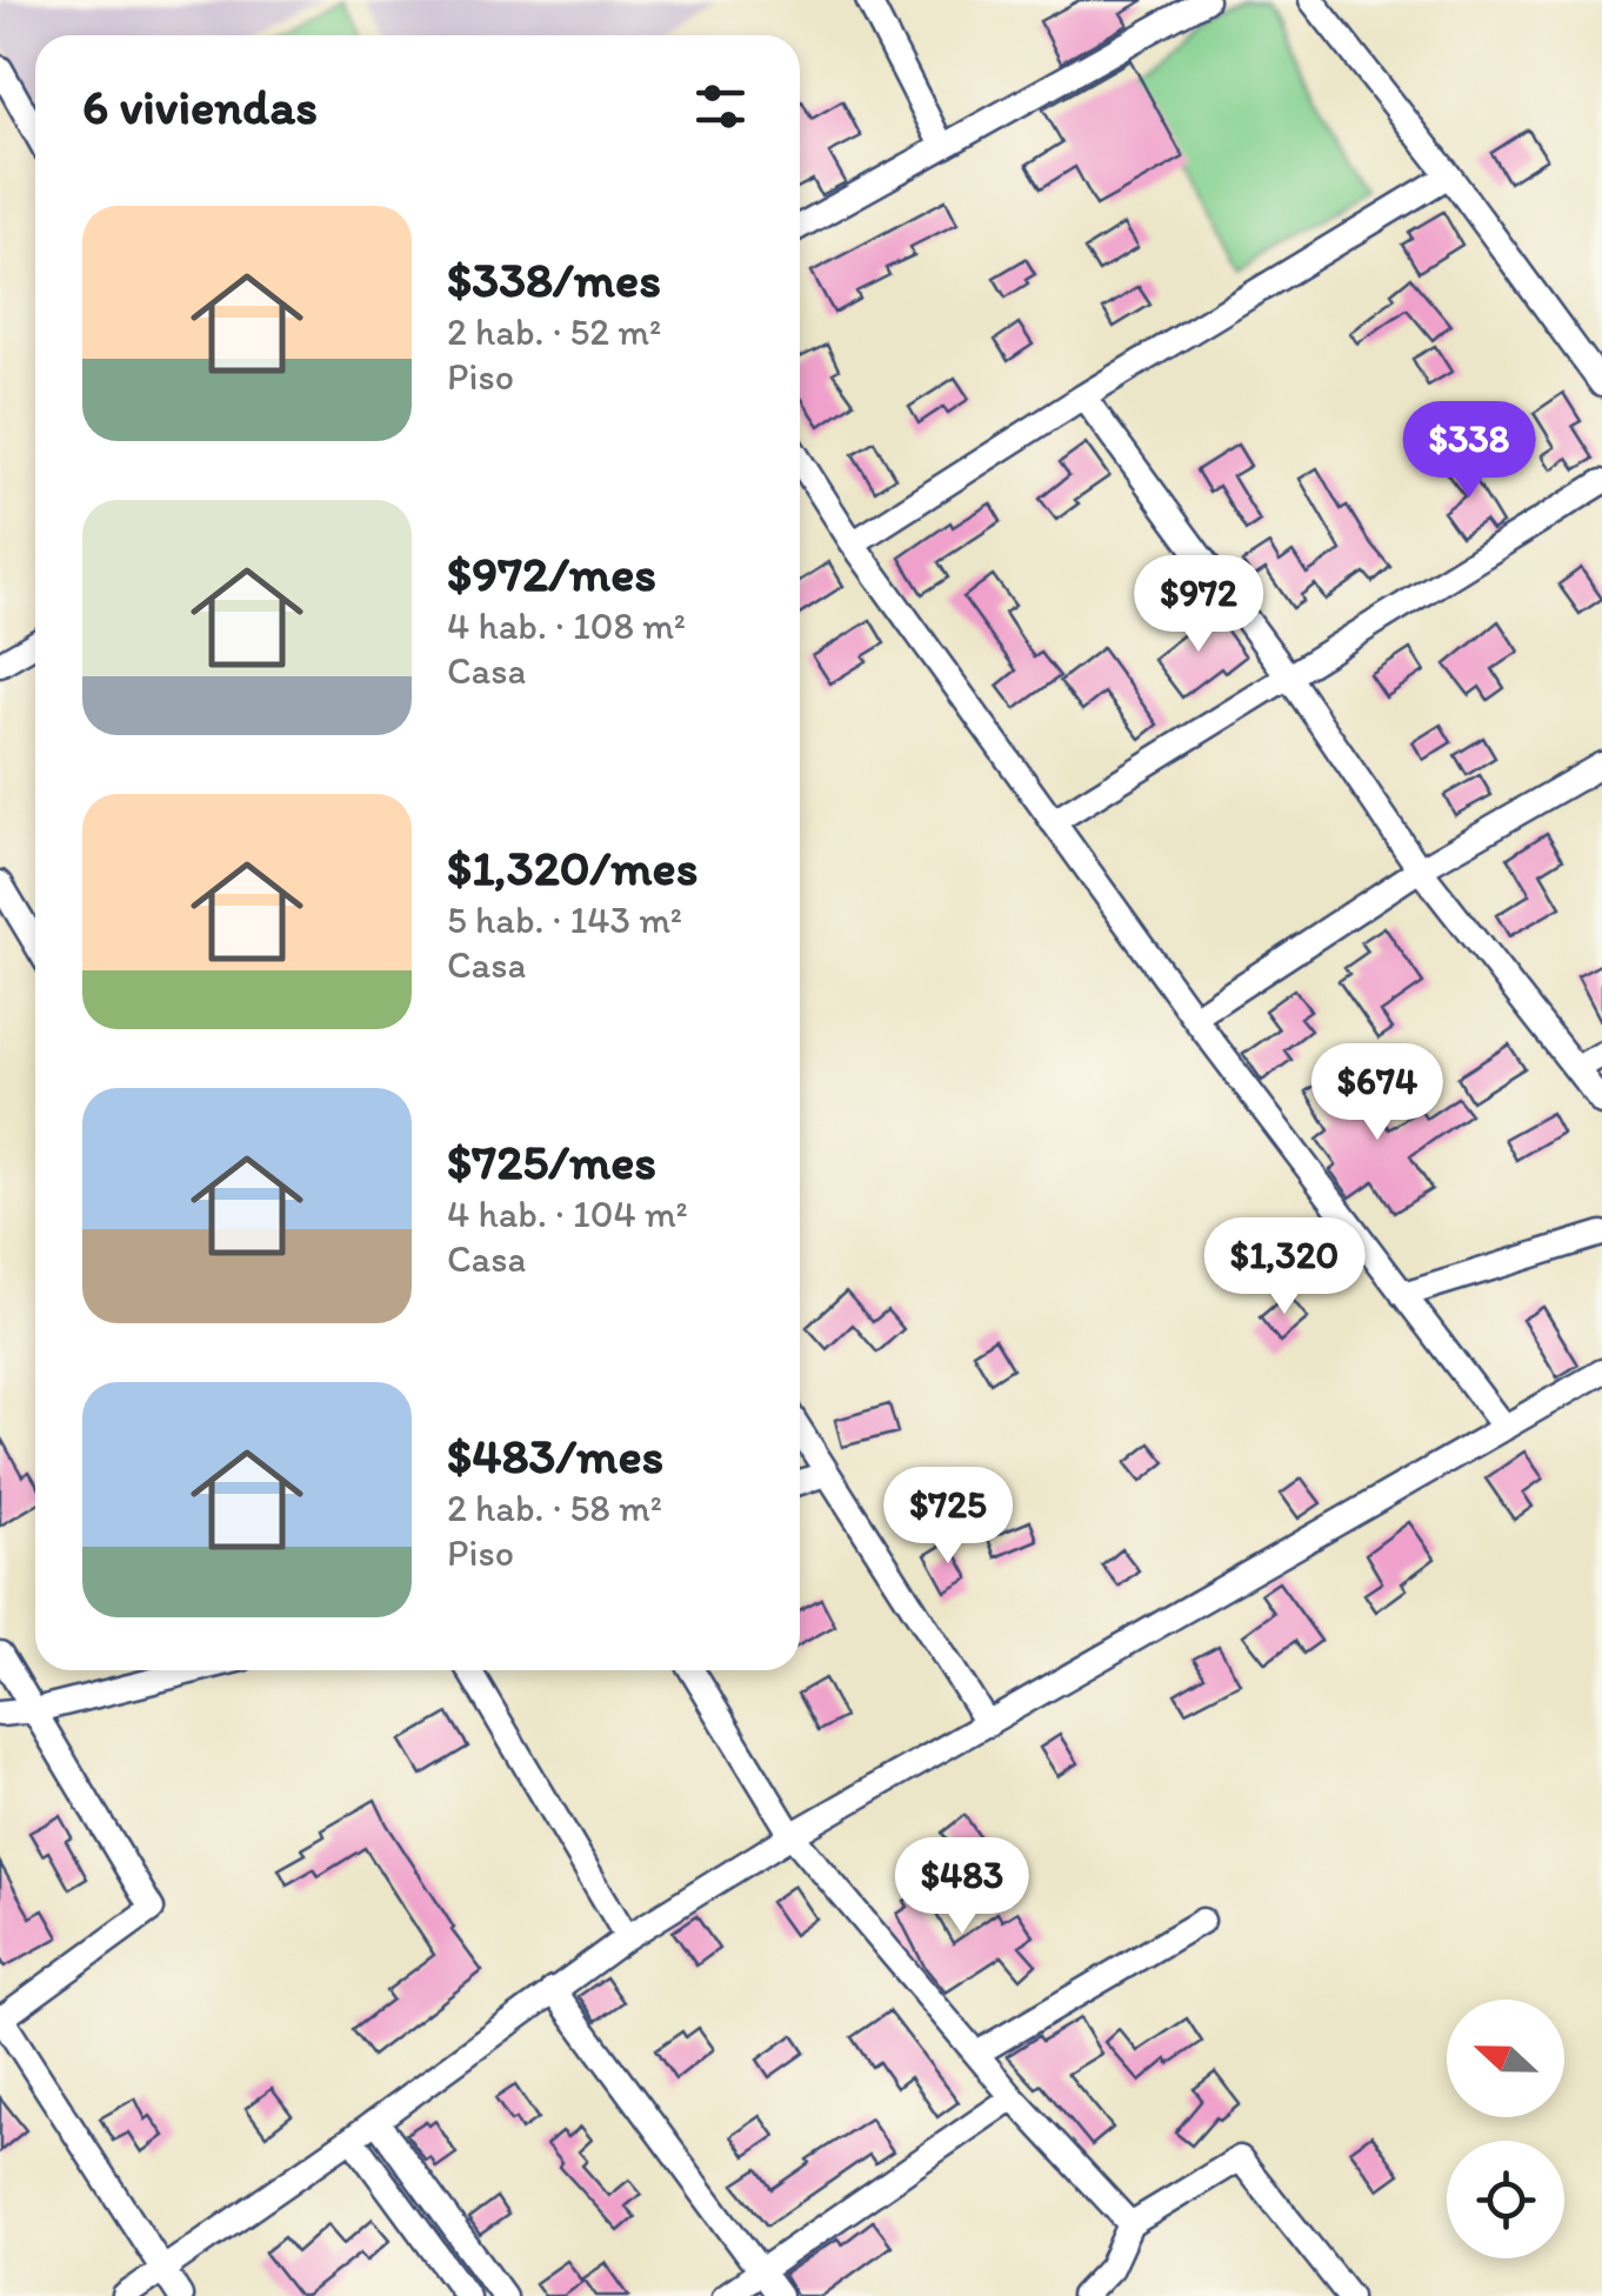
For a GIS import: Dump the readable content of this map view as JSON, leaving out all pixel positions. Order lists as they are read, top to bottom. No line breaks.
{"north":"left","page":{"heading":"6 viviendas","list":[{"name":"$338/mes","note":"2 hab. · 52 m² · Piso"},{"name":"$972/mes","note":"4 hab. · 108 m² · Casa"},{"name":"$1,320/mes","note":"5 hab. · 143 m² · Casa"},{"name":"$725/mes","note":"4 hab. · 104 m² · Casa"},{"name":"$483/mes","note":"2 hab. · 58 m² · Piso"}],"price":["$338","$972","$674","$1,320","$725","$483"]}}
